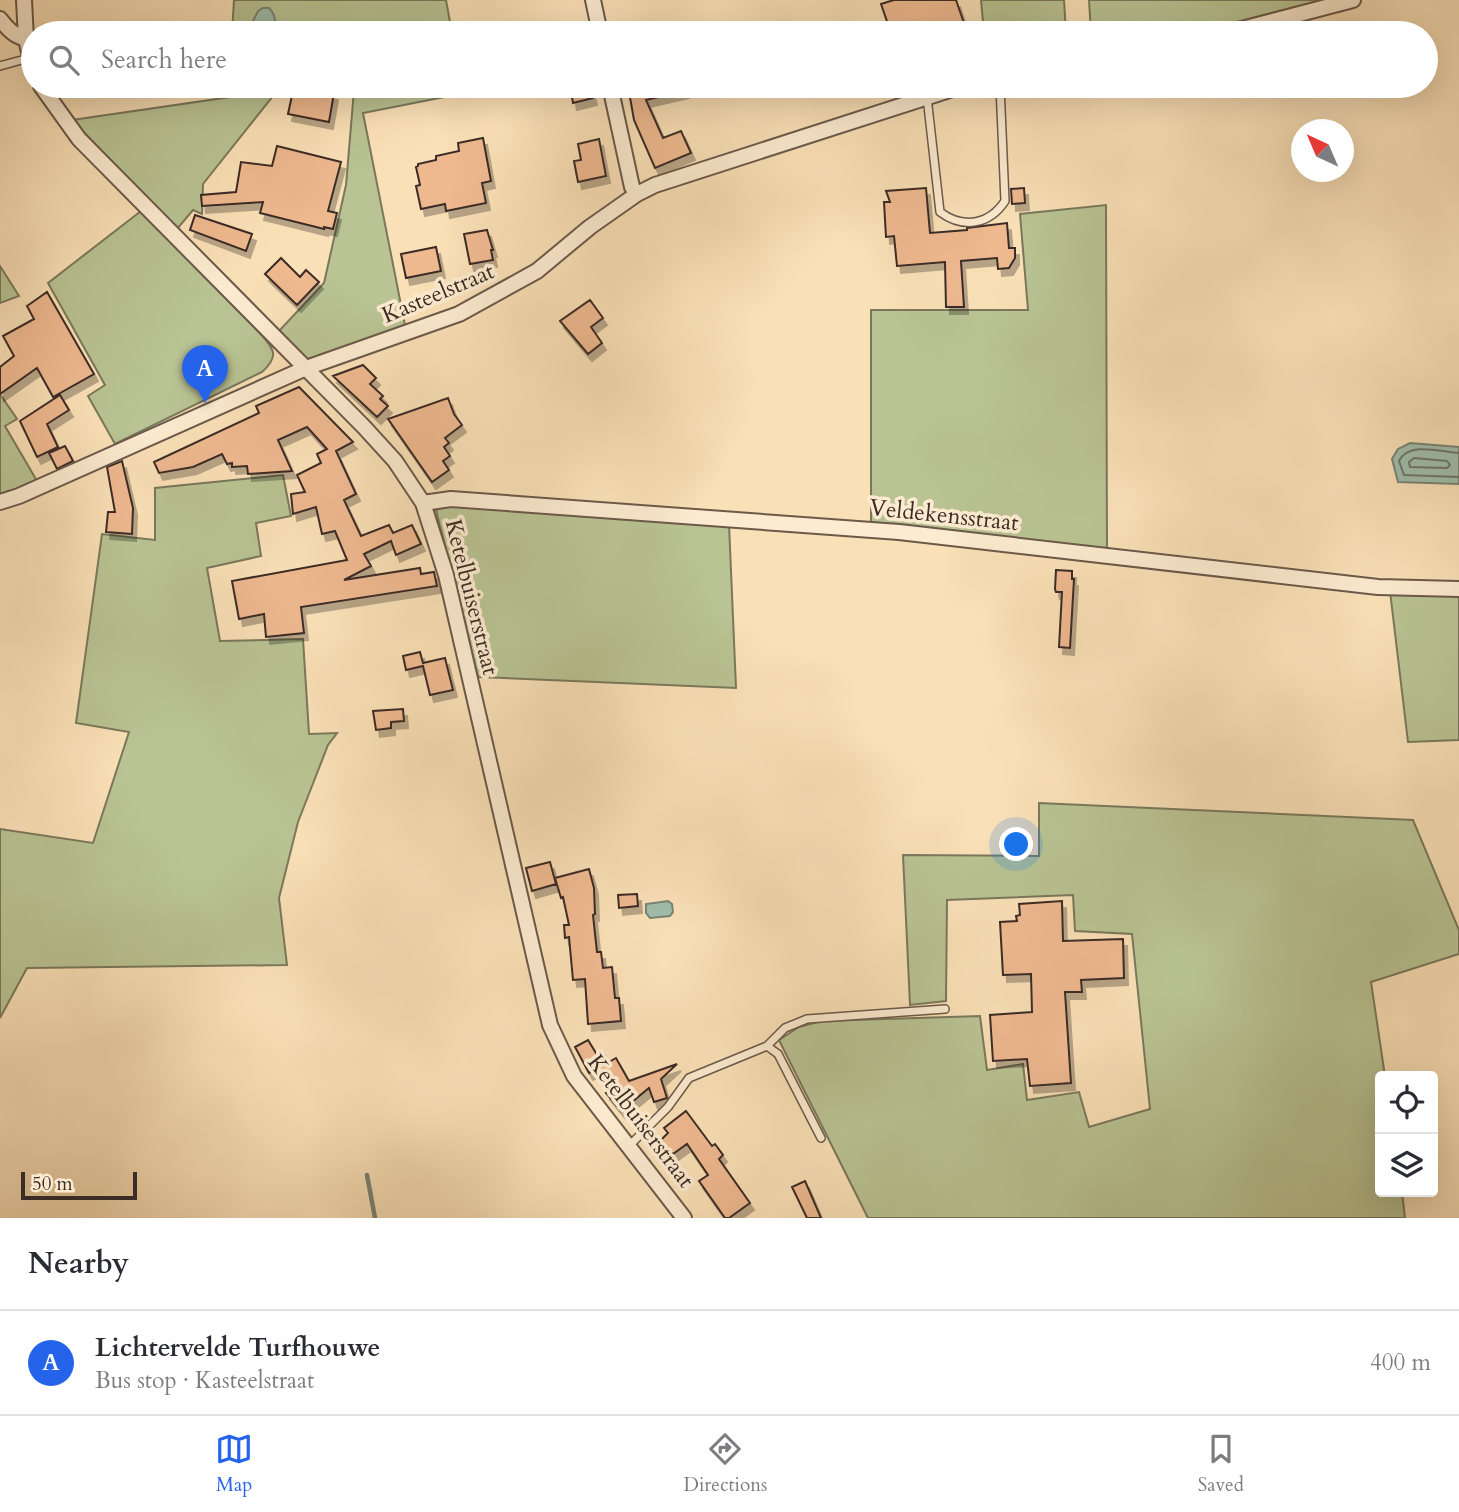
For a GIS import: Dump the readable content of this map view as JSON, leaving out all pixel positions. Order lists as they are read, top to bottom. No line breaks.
{"streets":{"street":["Kasteelstraat","Veldekensstraat","Ketelbuiserstraat"]},"crossings":[["Kasteelstraat","Ketelbuiserstraat"],["Veldekensstraat","Ketelbuiserstraat"]],"scale_bar":"50 m","north":"top left","page":{"search":"Search here","pins":"A","scale":"50 m","heading":"Nearby","list":[{"mark":"A","name":"Lichtervelde Turfhouwe","note":"Bus stop · Kasteelstraat","value":"400 m"}],"nav":["Map","Directions","Saved"]}}
